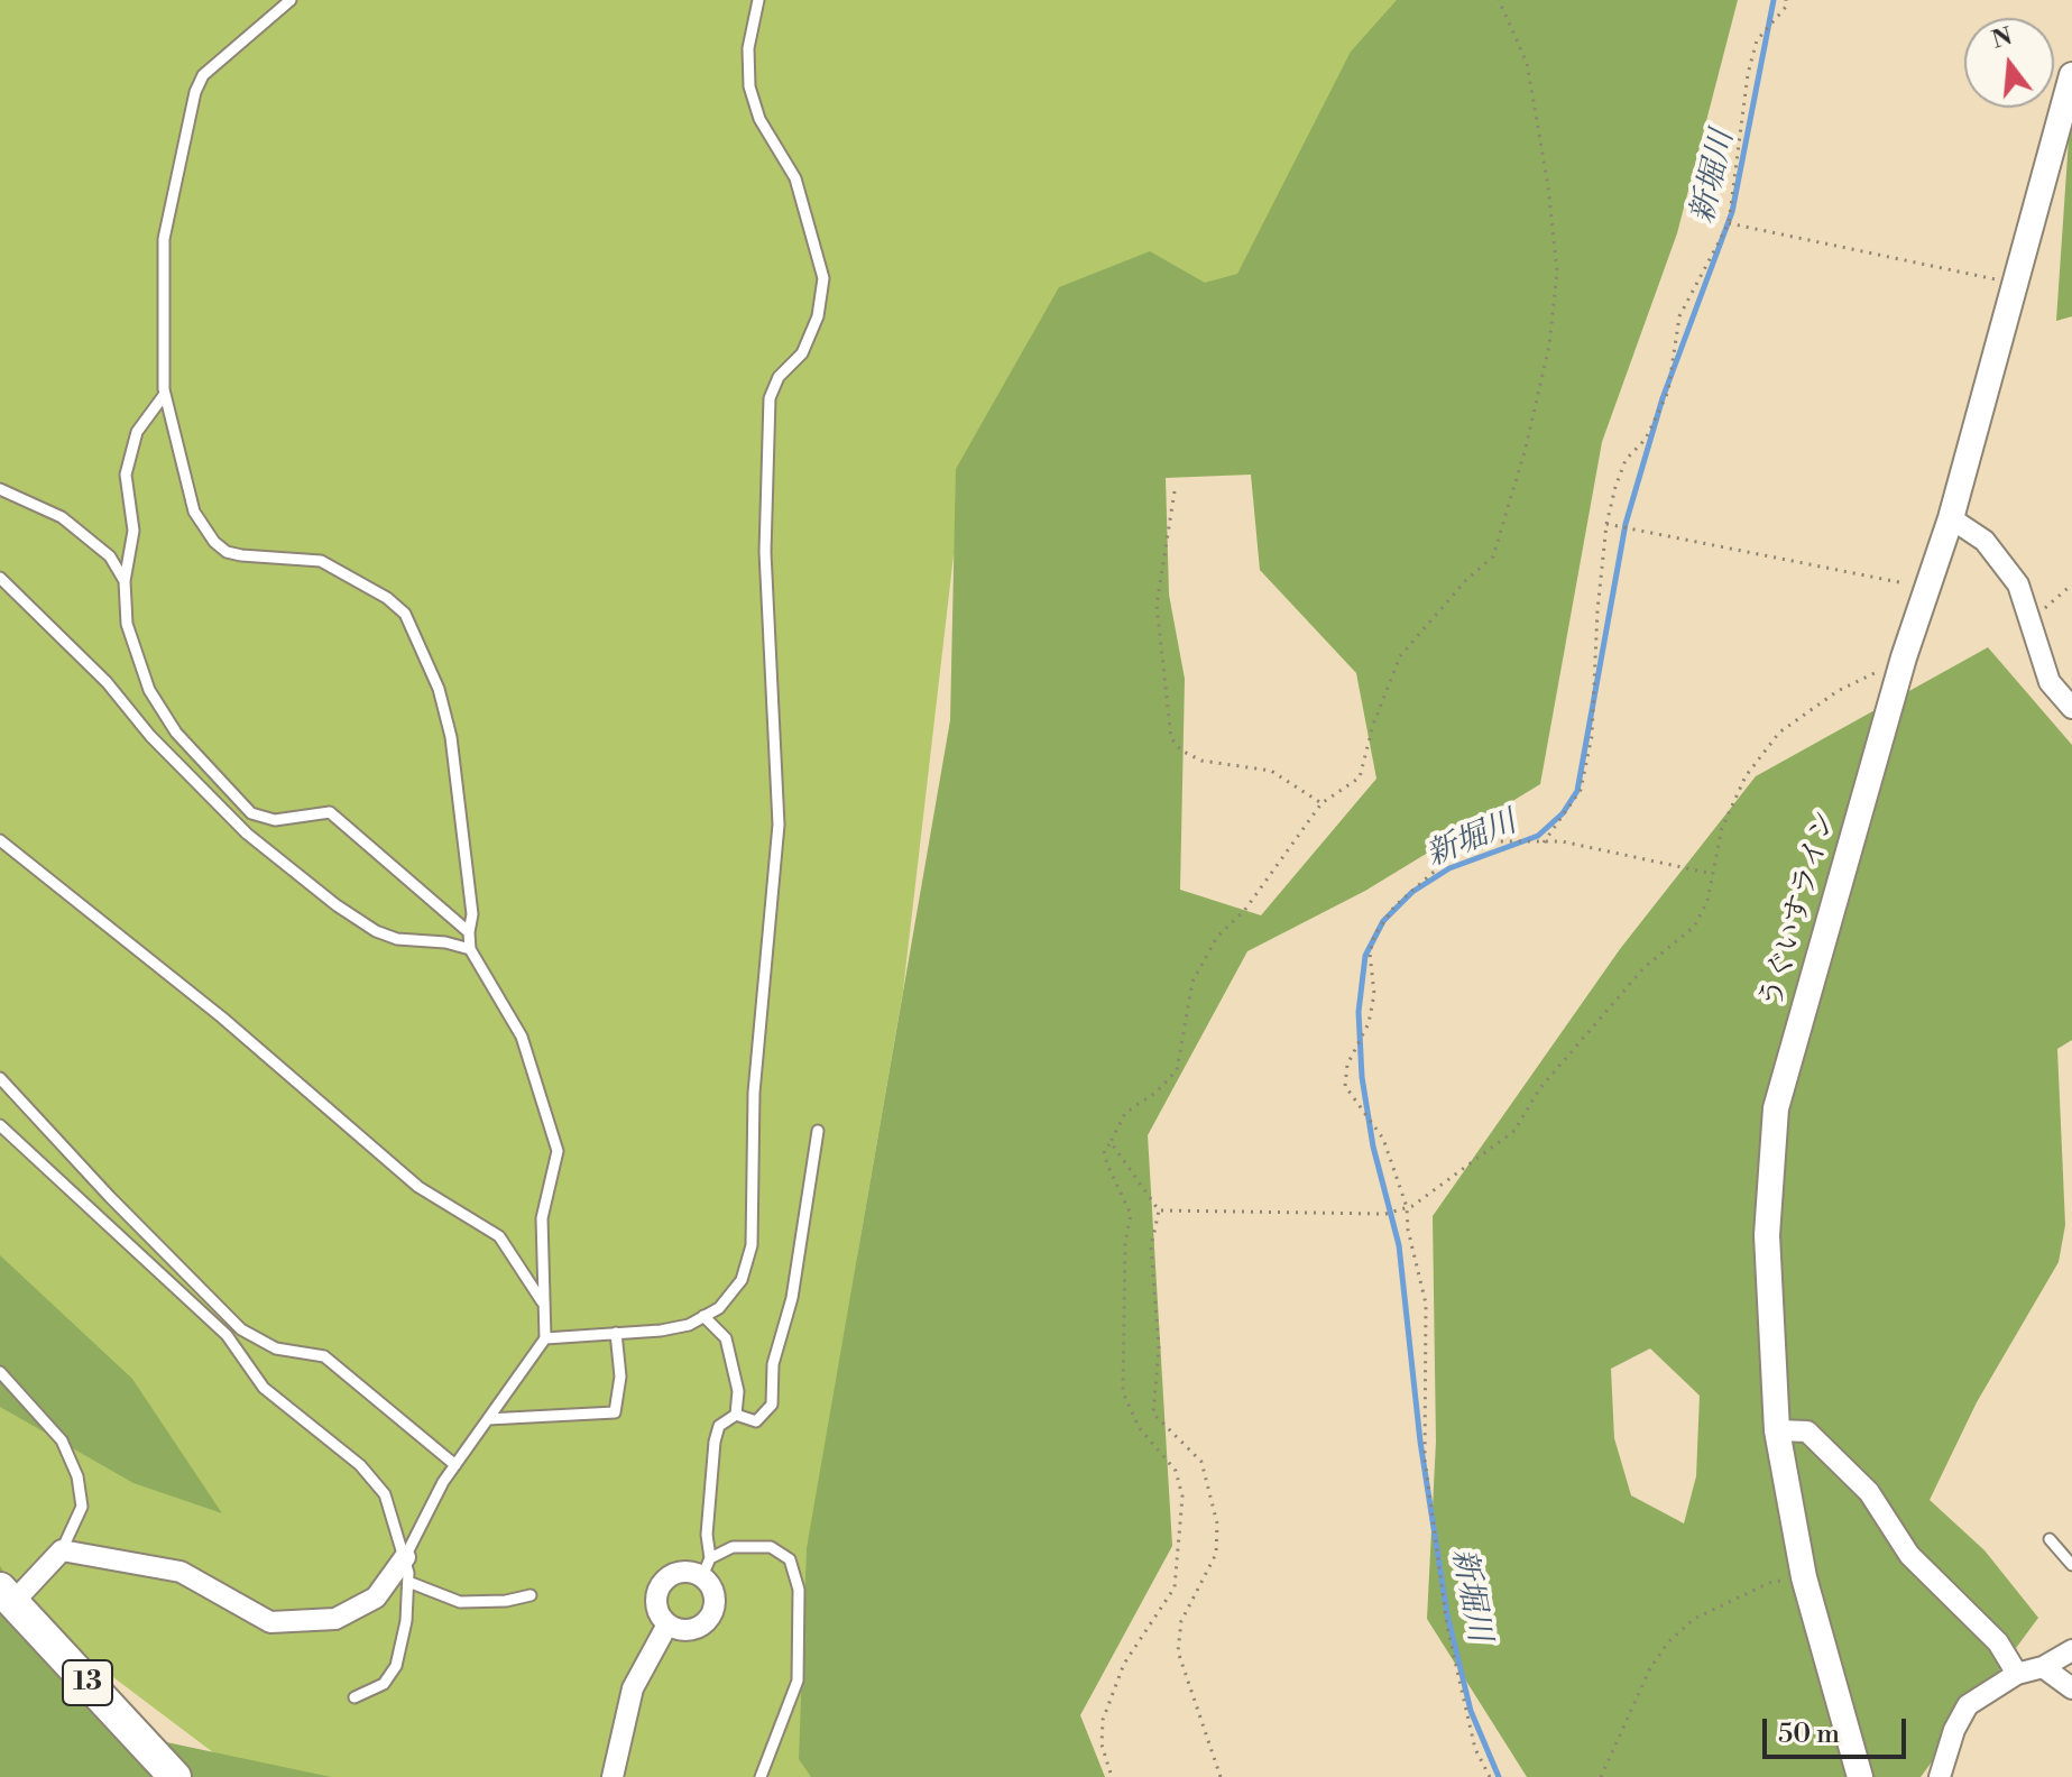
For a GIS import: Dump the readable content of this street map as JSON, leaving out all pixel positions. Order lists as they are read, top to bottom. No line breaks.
{"streets":{"main road":["13"],"street":["うぐいすライン"]},"water":["新堀川"],"scale_bar":"50 m","north":"top"}
